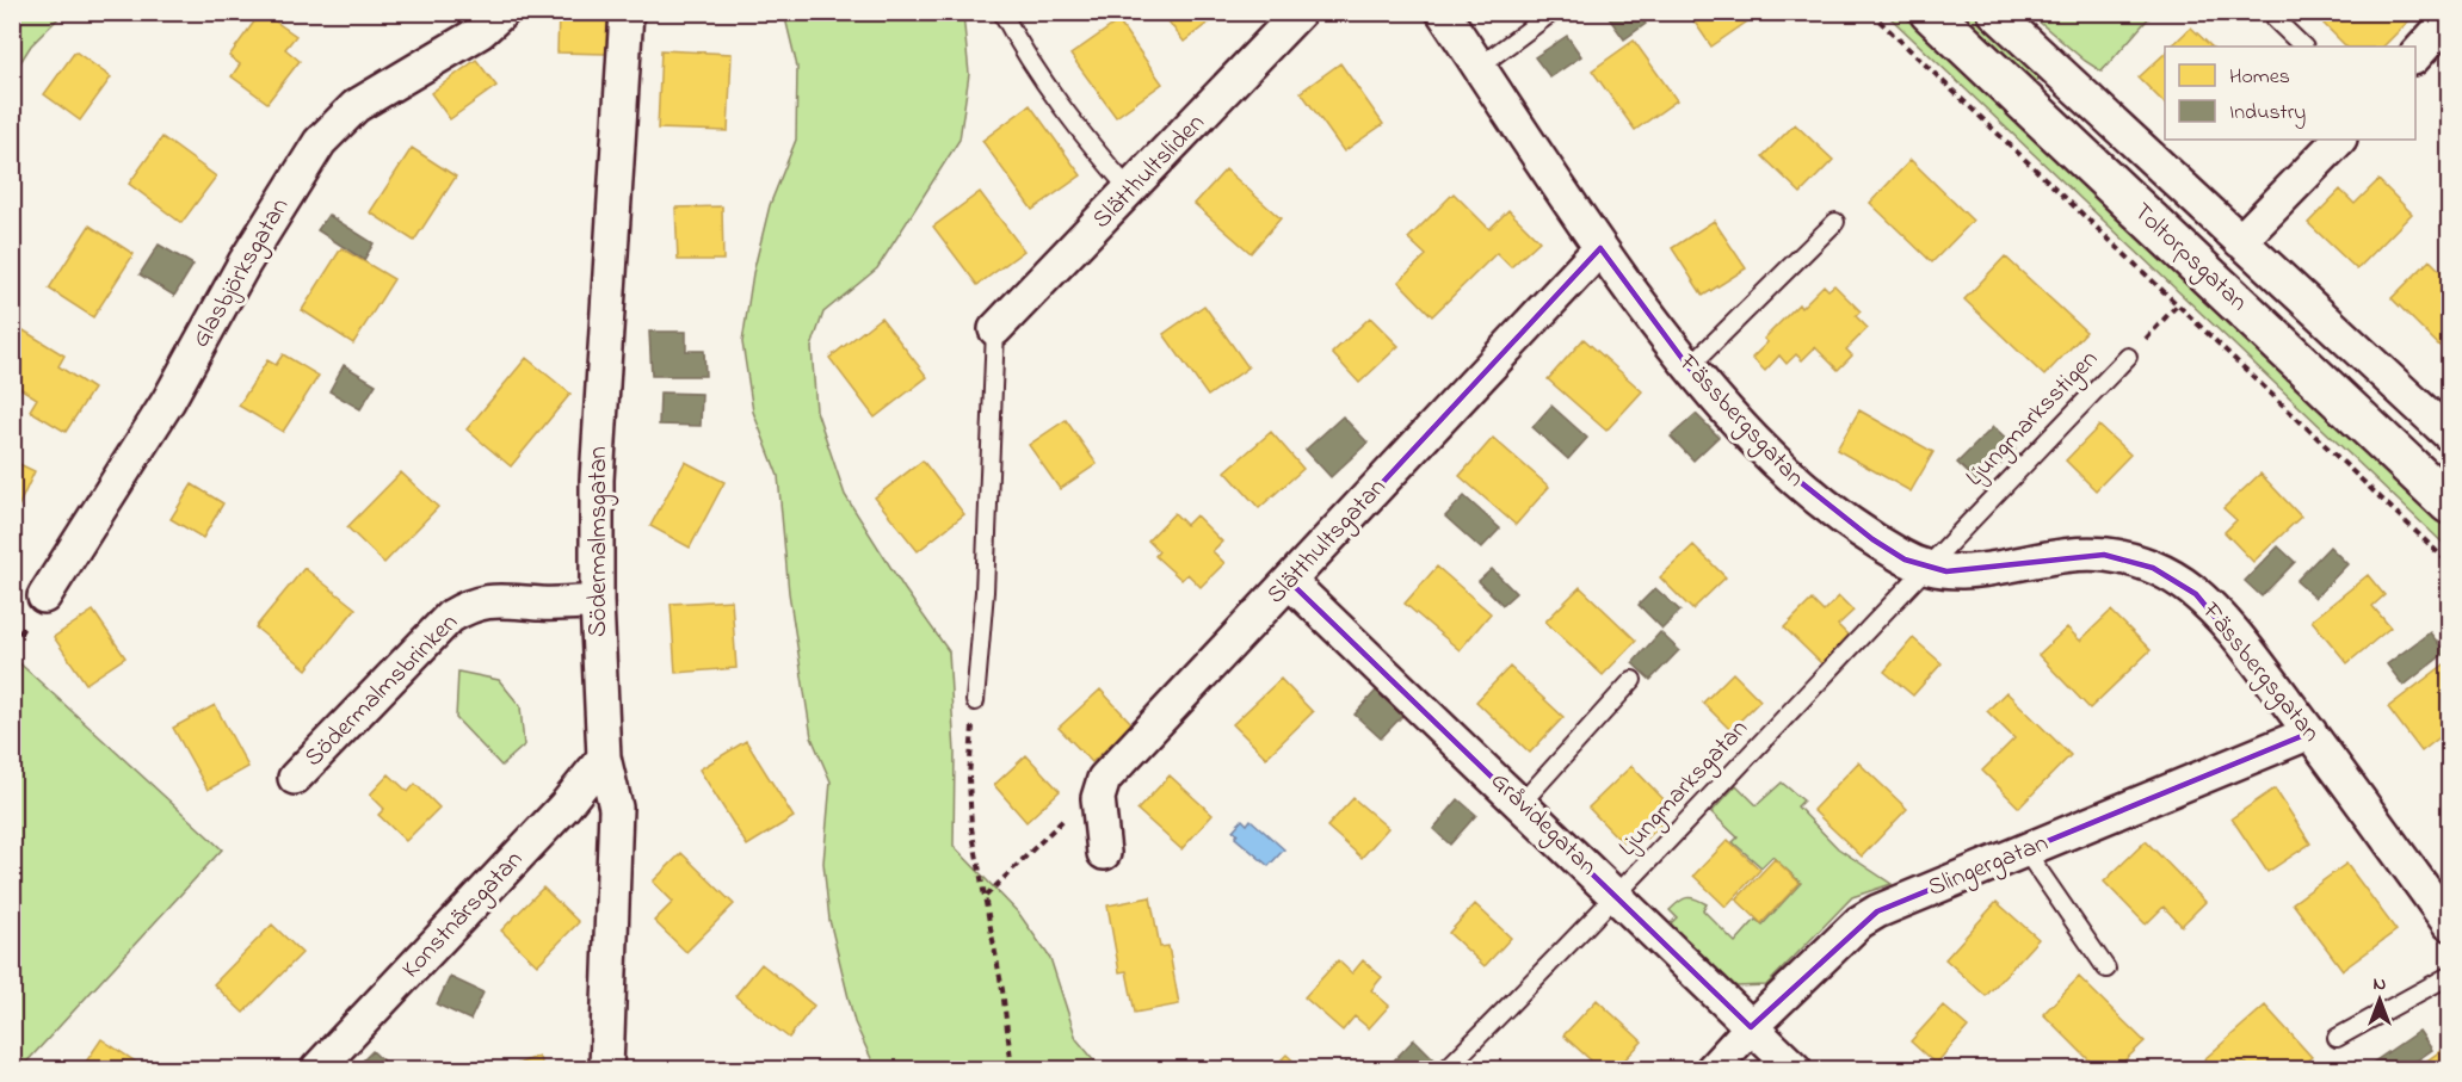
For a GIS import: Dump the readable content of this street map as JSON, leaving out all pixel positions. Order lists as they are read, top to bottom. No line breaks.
{"streets":{"street":["Slätthultsliden","Toltorpsgatan","Glasbjörksgatan","Fässbergsgatan","Södermalmsgatan","Slätthultsgatan","Södermalmsbrinken","Gråvidegatan","Slingergatan","Konstnärsgatan"],"lane":["Ljungmarksstigen","Ljungmarksgatan"]},"crossings":[["Ljungmarksstigen","Fässbergsgatan"],["Ljungmarksstigen","Ljungmarksgatan"],["Fässbergsgatan","Slätthultsgatan"],["Fässbergsgatan","Ljungmarksgatan"],["Fässbergsgatan","Slingergatan"],["Södermalmsgatan","Södermalmsbrinken"],["Södermalmsgatan","Konstnärsgatan"],["Slätthultsgatan","Gråvidegatan"],["Ljungmarksgatan","Gråvidegatan"],["Gråvidegatan","Slingergatan"]],"legend":["Homes","Industry"],"north":"top"}
